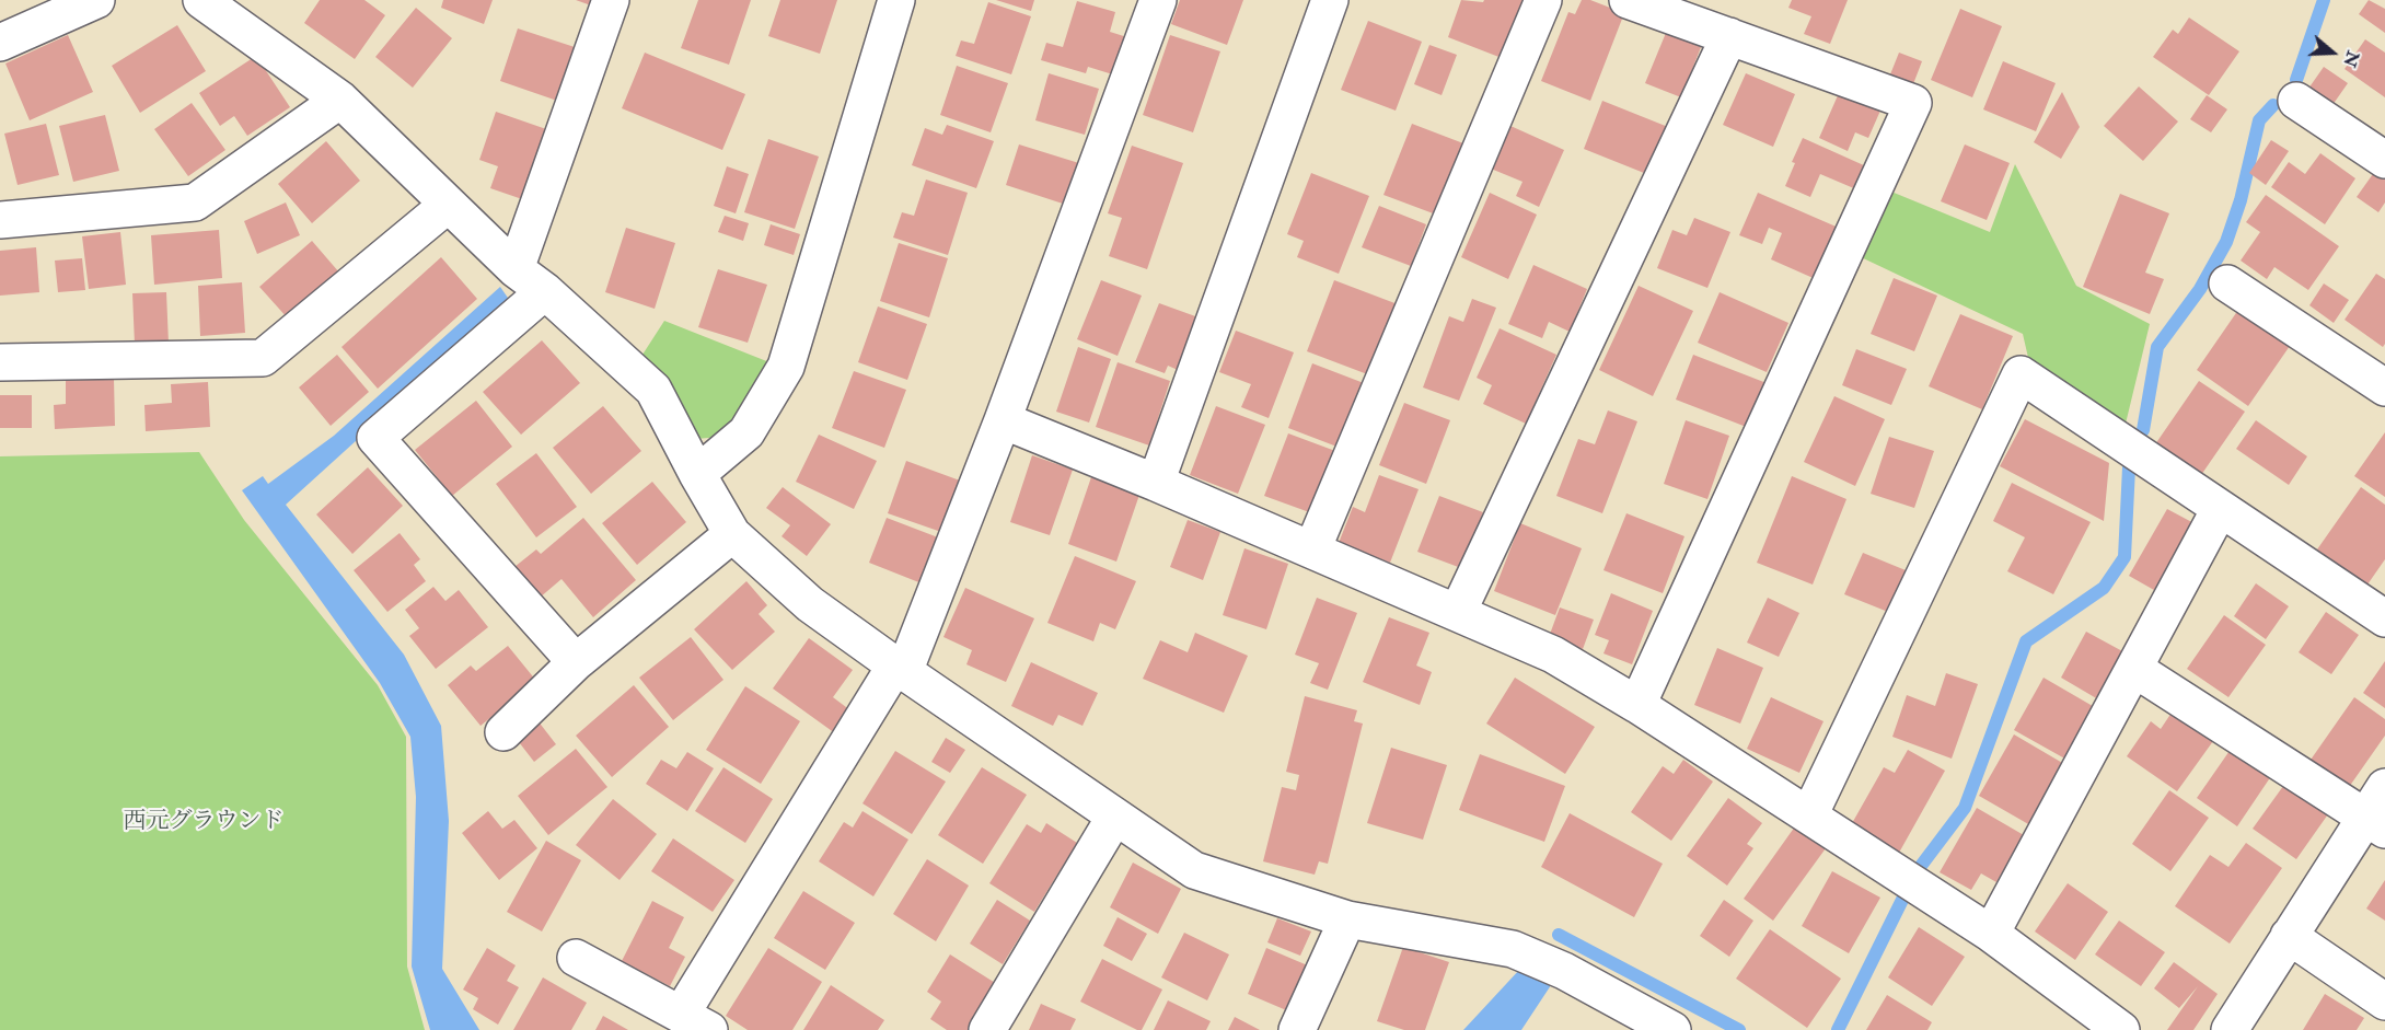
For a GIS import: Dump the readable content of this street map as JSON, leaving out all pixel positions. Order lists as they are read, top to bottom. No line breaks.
{"parks":["西元グラウンド"],"north":"right"}
